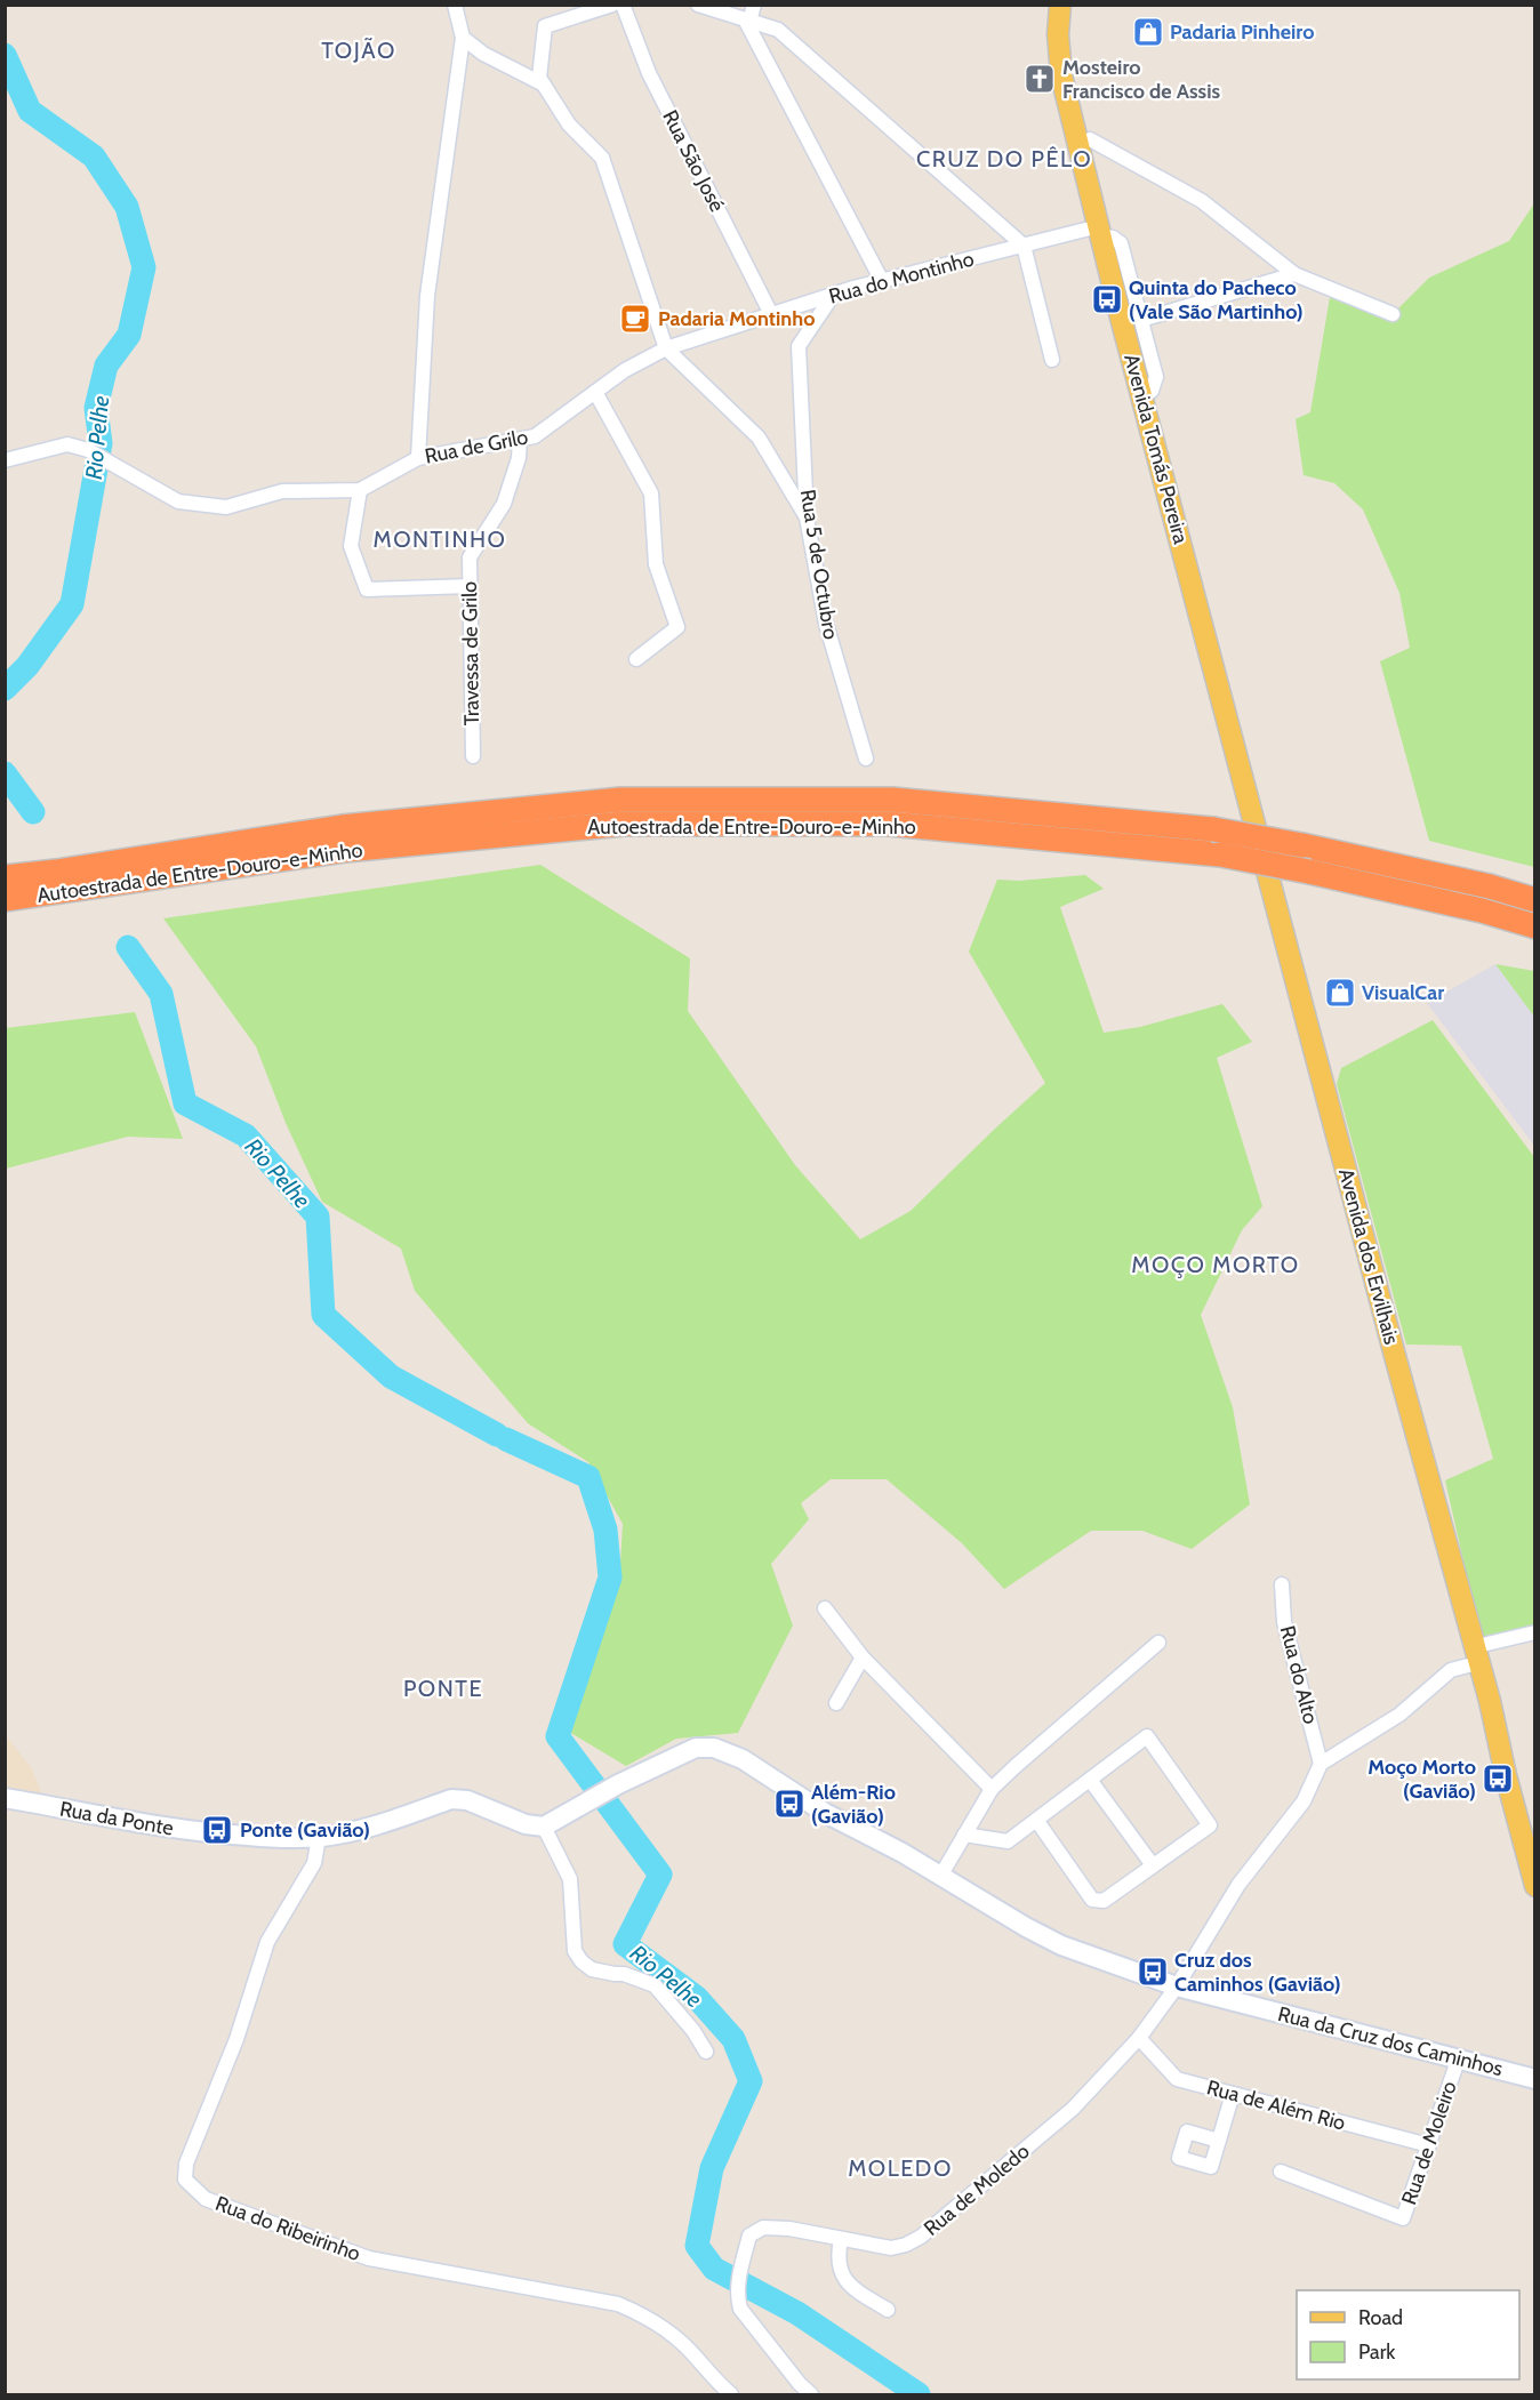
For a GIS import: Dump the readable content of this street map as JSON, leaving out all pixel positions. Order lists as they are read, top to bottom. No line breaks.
{"streets":{"highway":["Autoestrada de Entre-Douro-e-Minho"],"main road":["Avenida Tomás Pereira","Avenida dos Ervilhais"],"street":["Rua São José","Rua do Montinho","Rua de Grilo","Rua 5 de Octubro","Travessa de Grilo","Rua do Alto","Rua da Ponte","Rua da Cruz dos Caminhos","Rua de Além Rio","Rua de Moleiro","Rua de Moledo","Rua do Ribeirinho"]},"crossings":[["Rua São José","Rua do Montinho"],["Rua do Montinho","Rua de Grilo"],["Rua do Montinho","Avenida Tomás Pereira"],["Rua do Montinho","Rua 5 de Octubro"],["Rua de Grilo","Travessa de Grilo"],["Avenida Tomás Pereira","Avenida dos Ervilhais"],["Rua do Alto","Rua de Moledo"],["Rua da Ponte","Rua da Cruz dos Caminhos"],["Rua da Ponte","Rua do Ribeirinho"],["Rua da Cruz dos Caminhos","Rua de Moleiro"],["Rua da Cruz dos Caminhos","Rua de Moledo"],["Rua de Além Rio","Rua de Moleiro"],["Rua de Além Rio","Rua de Moledo"]],"districts":["TOJÃO","CRUZ DO PÊLO","MONTINHO","MOÇO MORTO","PONTE","MOLEDO"],"water":["Rio Pelhe"],"places":{"shop":["Padaria Pinheiro","VisualCar"],"church":["Mosteiro Francisco de Assis"],"bus stop":["Quinta do Pacheco (Vale São Martinho)","Moço Morto (Gavião)","Além-Rio (Gavião)","Ponte (Gavião)","Cruz dos Caminhos (Gavião)"],"cafe":["Padaria Montinho"]},"legend":["Road","Park"]}
